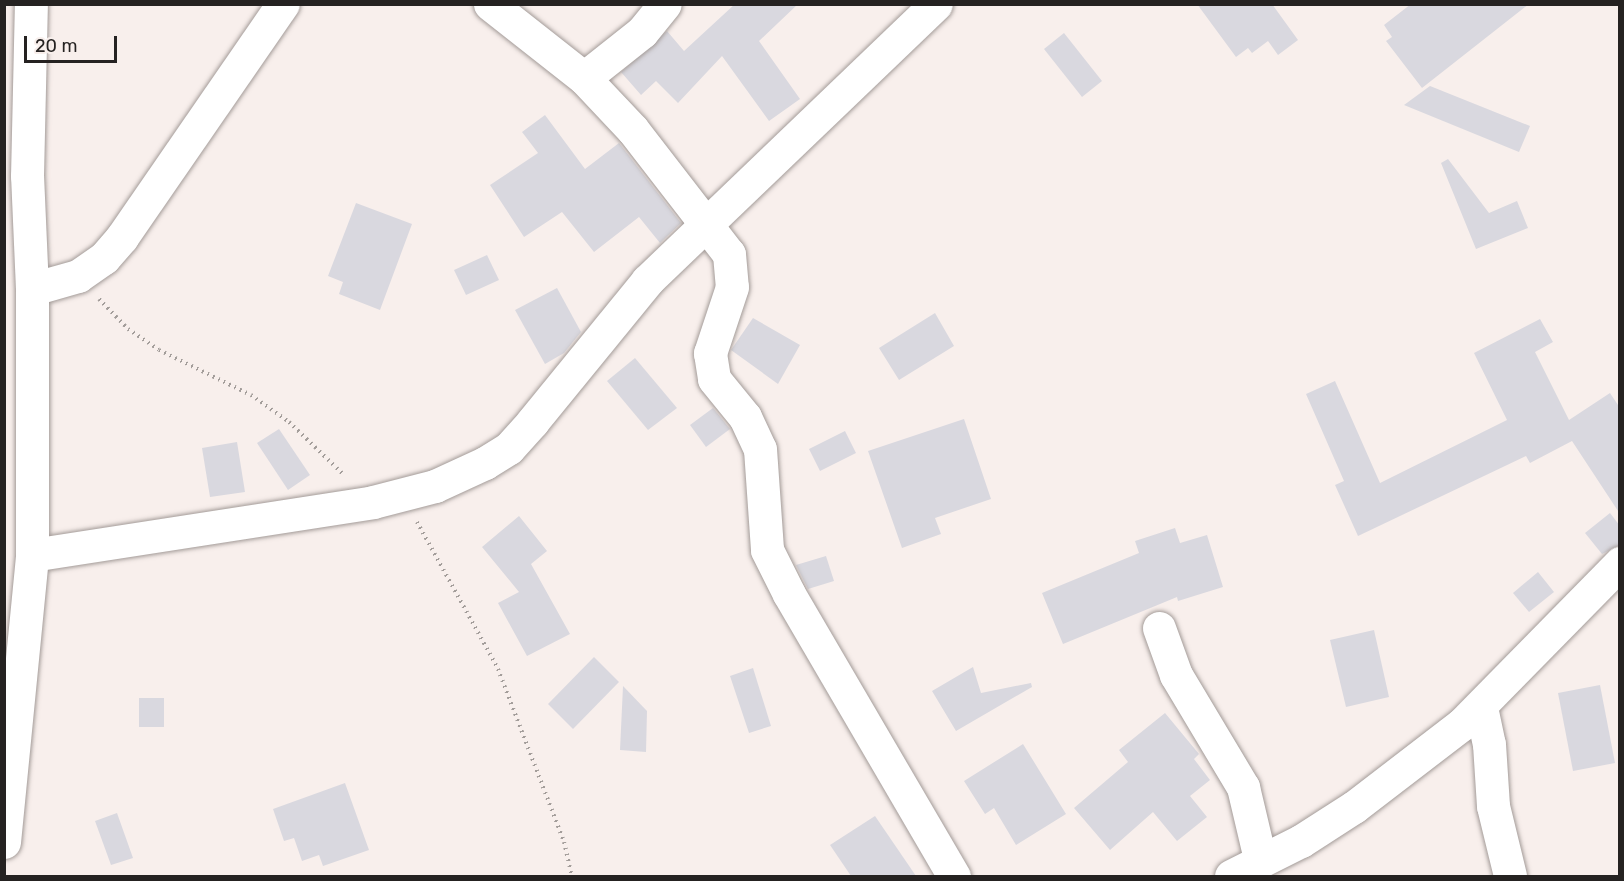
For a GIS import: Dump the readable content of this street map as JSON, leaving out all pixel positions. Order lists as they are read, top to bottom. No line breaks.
{"scale_bar":"20 m"}
